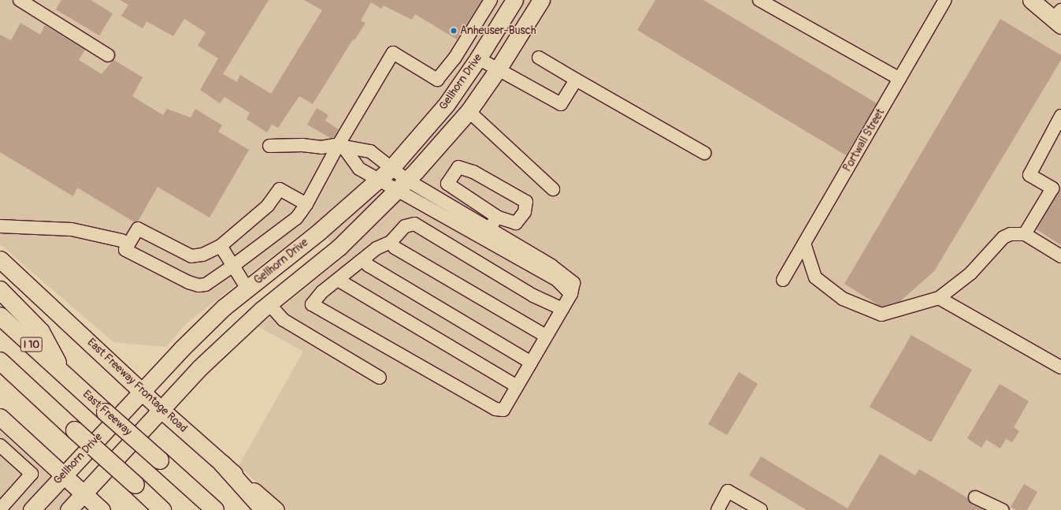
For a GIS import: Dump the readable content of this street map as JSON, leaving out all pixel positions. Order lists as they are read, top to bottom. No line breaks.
{"streets":{"highway":["I 10","East Freeway"],"main road":["Gellhorn Drive","East Freeway Frontage Road"],"street":["Portwall Street"]},"crossings":[["Gellhorn Drive","East Freeway Frontage Road"]],"places":["Anheuser-Busch"]}
